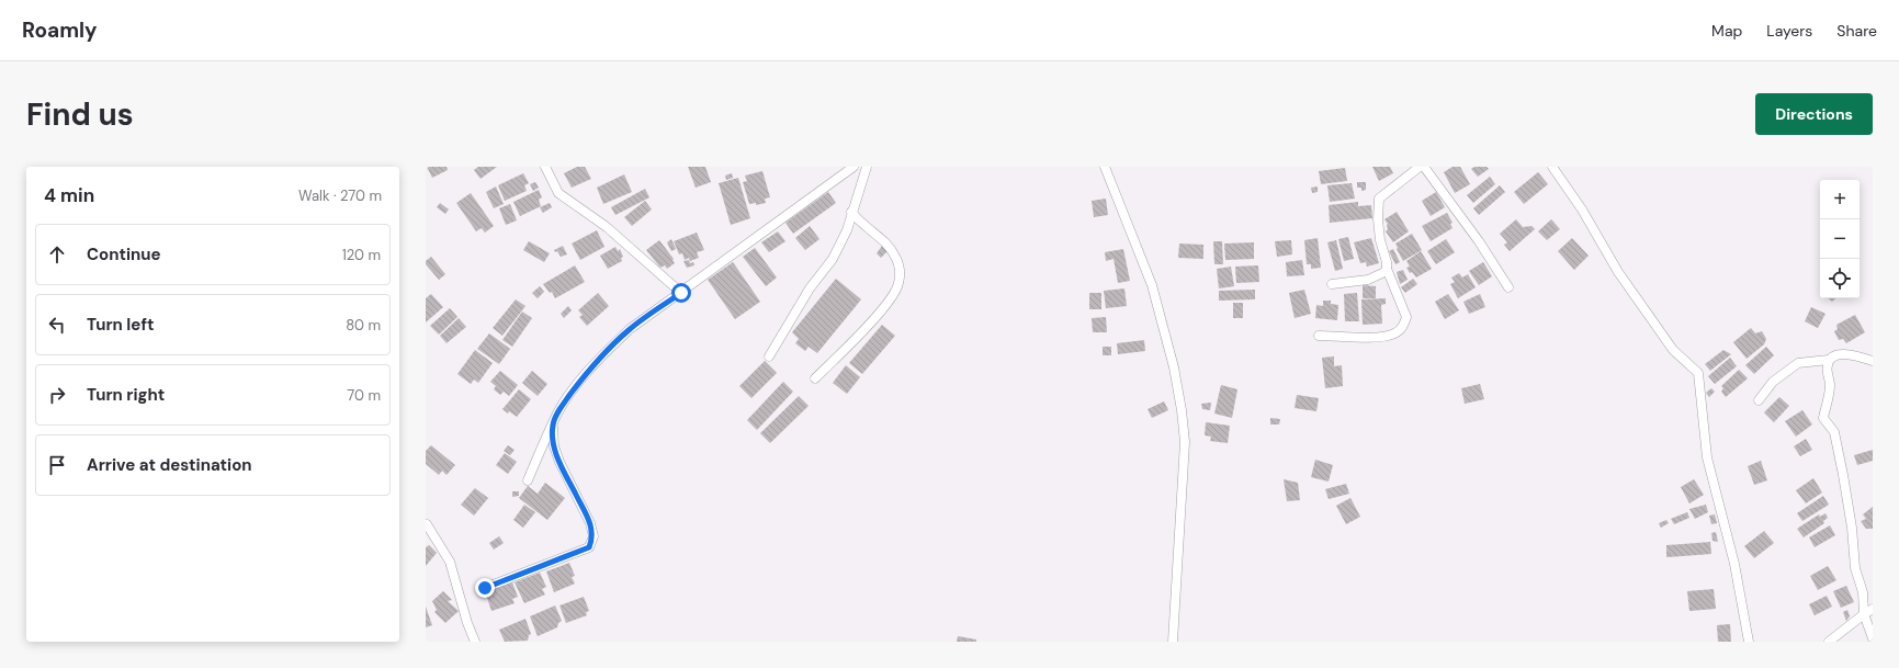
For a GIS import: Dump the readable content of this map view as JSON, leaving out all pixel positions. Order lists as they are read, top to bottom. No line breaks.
{"page":{"header":"Roamly","nav":["Map","Layers","Share"],"buttons":"Directions","title":"Find us","heading":["4 min","Walk · 270 m"],"map_buttons":["+","−"],"list":[["Continue","120 m"],["Turn left","80 m"],["Turn right","70 m"],"Arrive at destination"]}}
